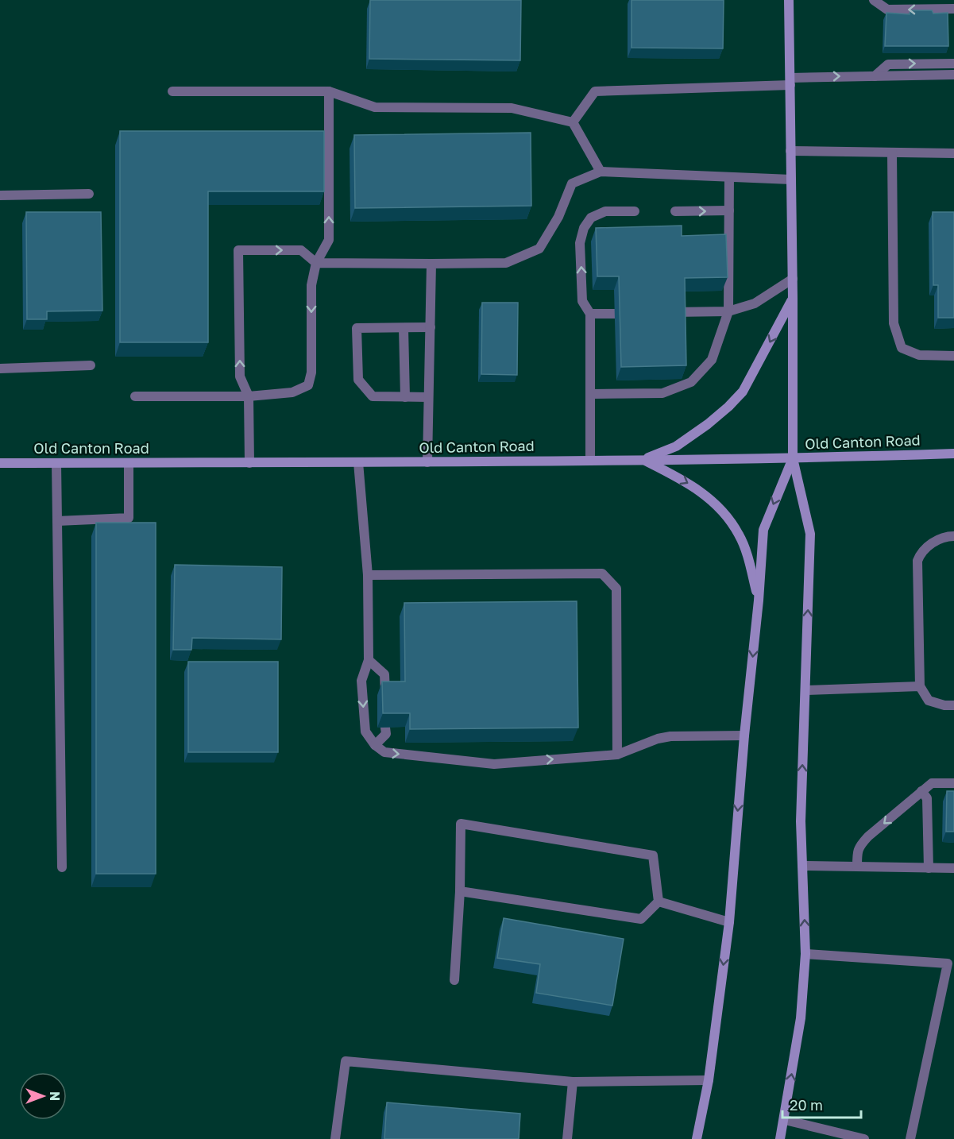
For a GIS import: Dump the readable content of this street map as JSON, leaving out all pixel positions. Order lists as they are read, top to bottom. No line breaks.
{"streets":{"main road":["Old Canton Road"]},"scale_bar":"20 m","north":"right"}
